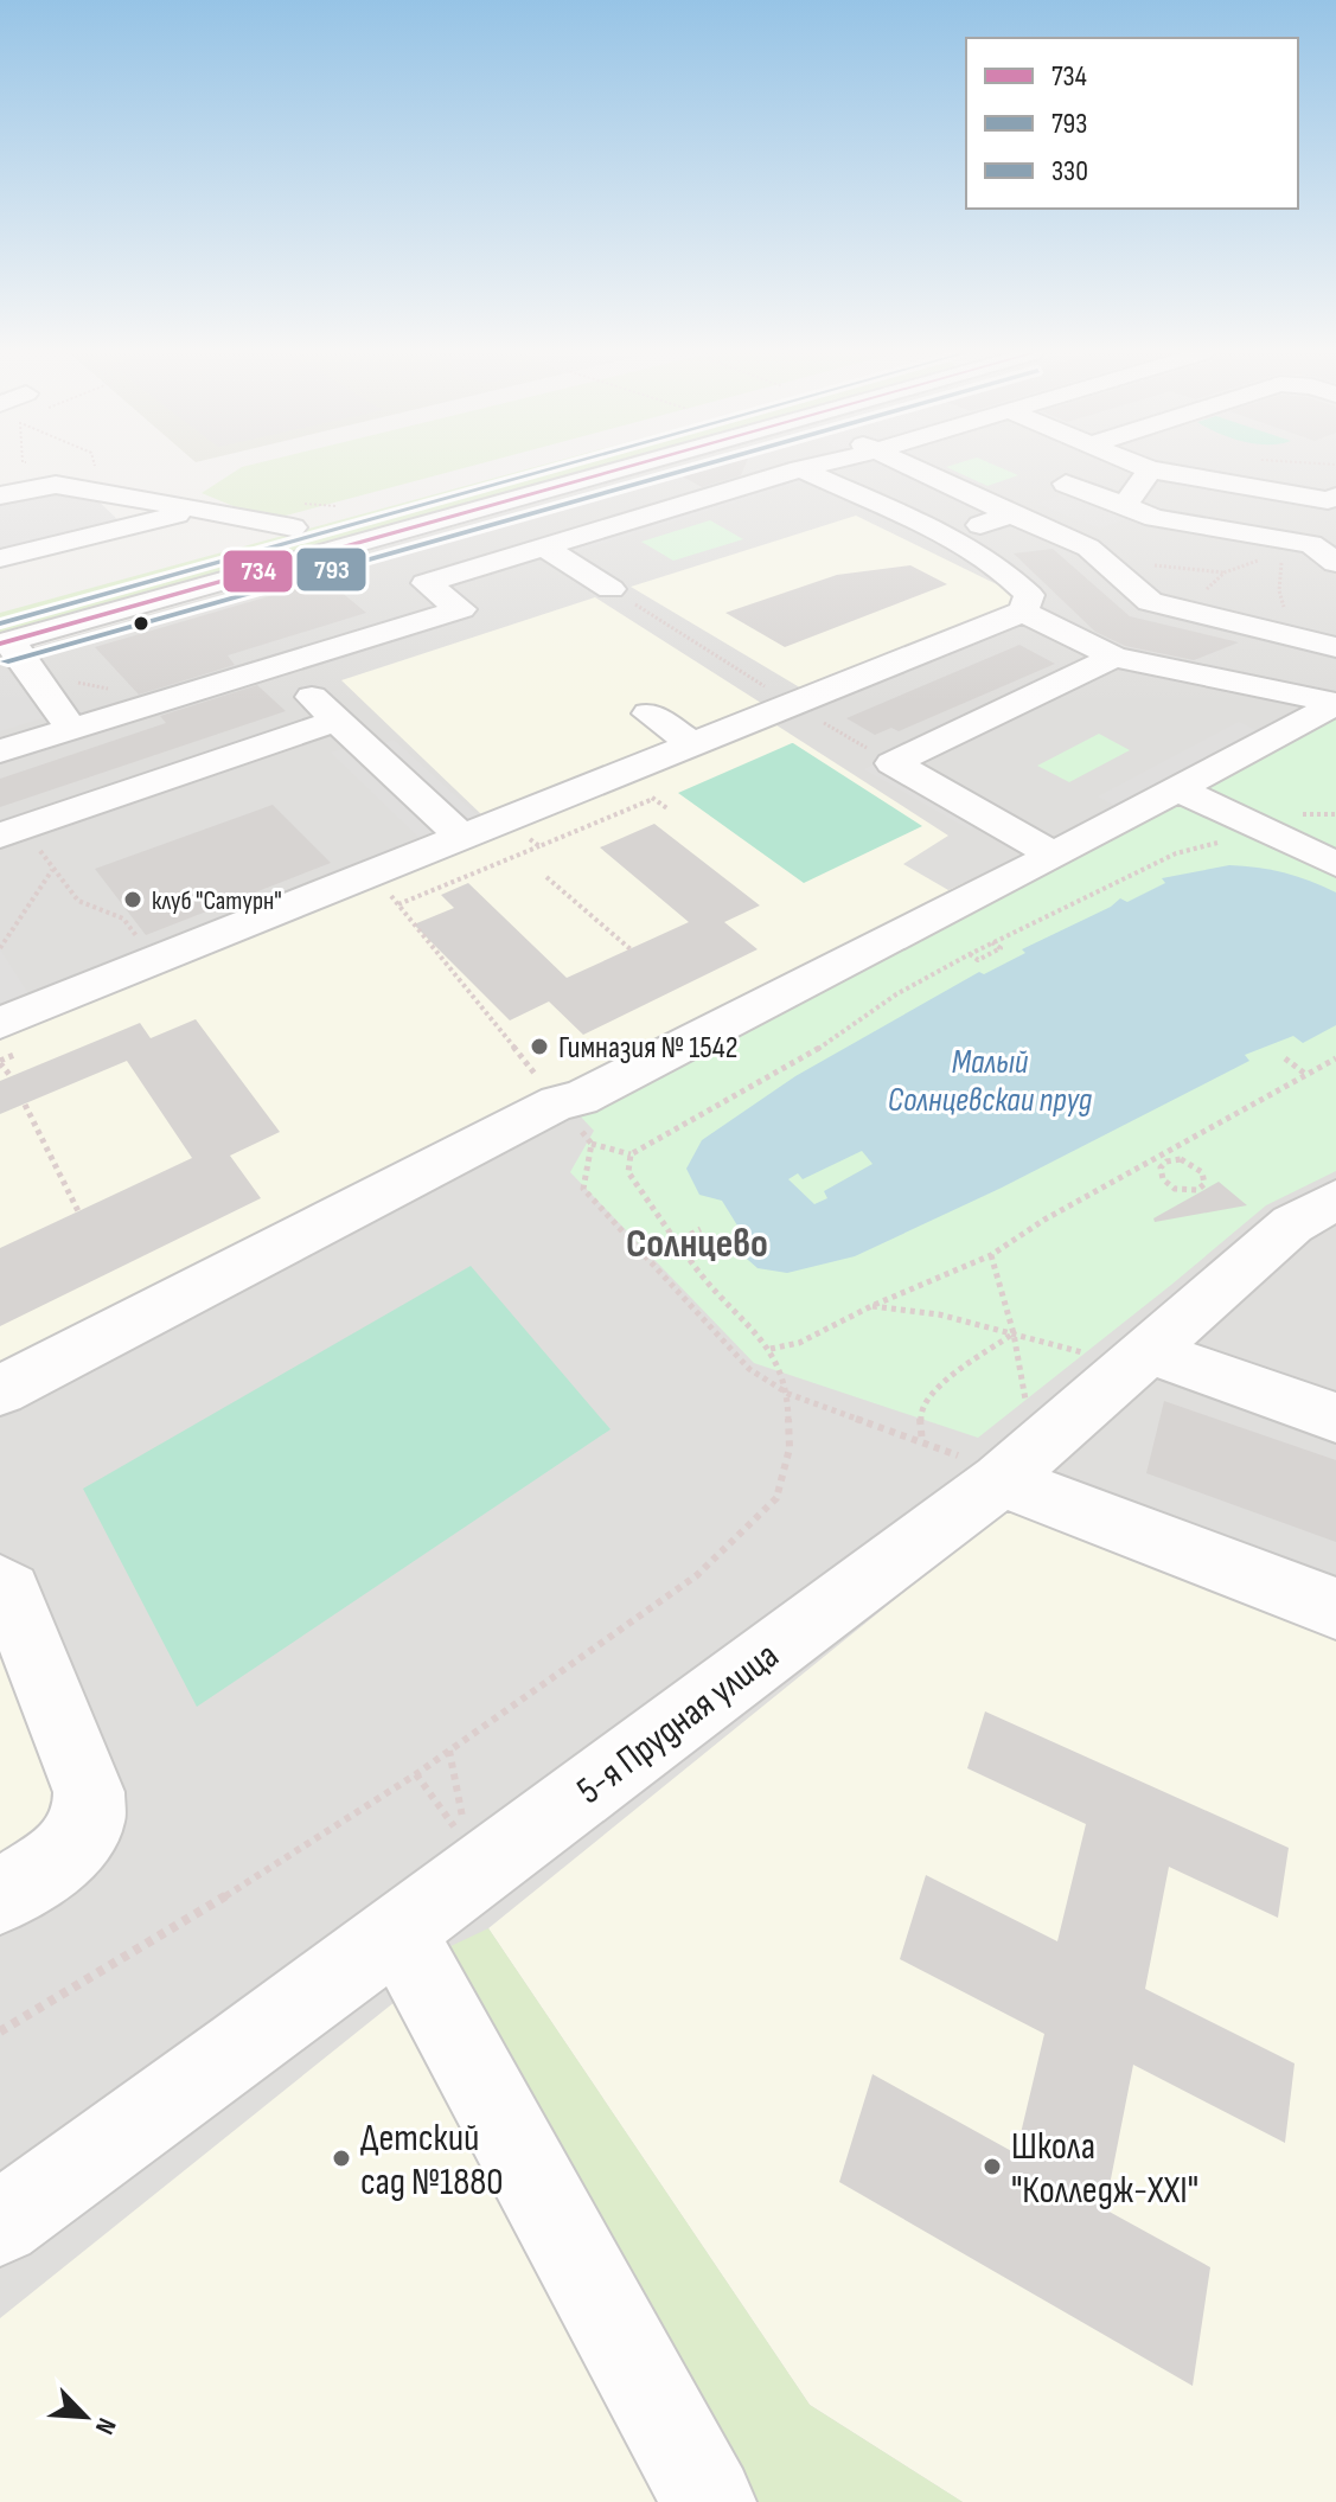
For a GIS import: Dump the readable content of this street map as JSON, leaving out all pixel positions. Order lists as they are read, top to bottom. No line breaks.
{"streets":{"street":["5-я Прудная улица"]},"districts":["Солнцево"],"water":["Малый Солнцевскаи пруд"],"places":["клуб \"Сатурн\"","Гимназия № 1542","Детский сад №1880","Школа \"Колледж-XXI\""],"lines":["transit line 734","transit line 793","transit line 330"],"legend":["734","793","330"],"north":"bottom right"}
